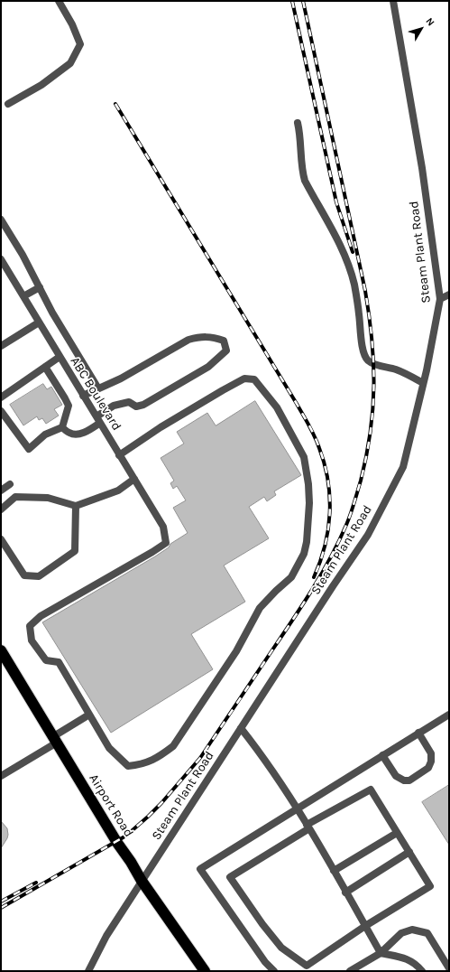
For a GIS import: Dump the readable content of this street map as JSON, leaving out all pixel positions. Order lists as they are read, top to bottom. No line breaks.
{"streets":{"highway":["Airport Road"],"street":["Steam Plant Road","ABC Boulevard"]},"crossings":[["Steam Plant Road","Airport Road"]],"north":"top right"}
